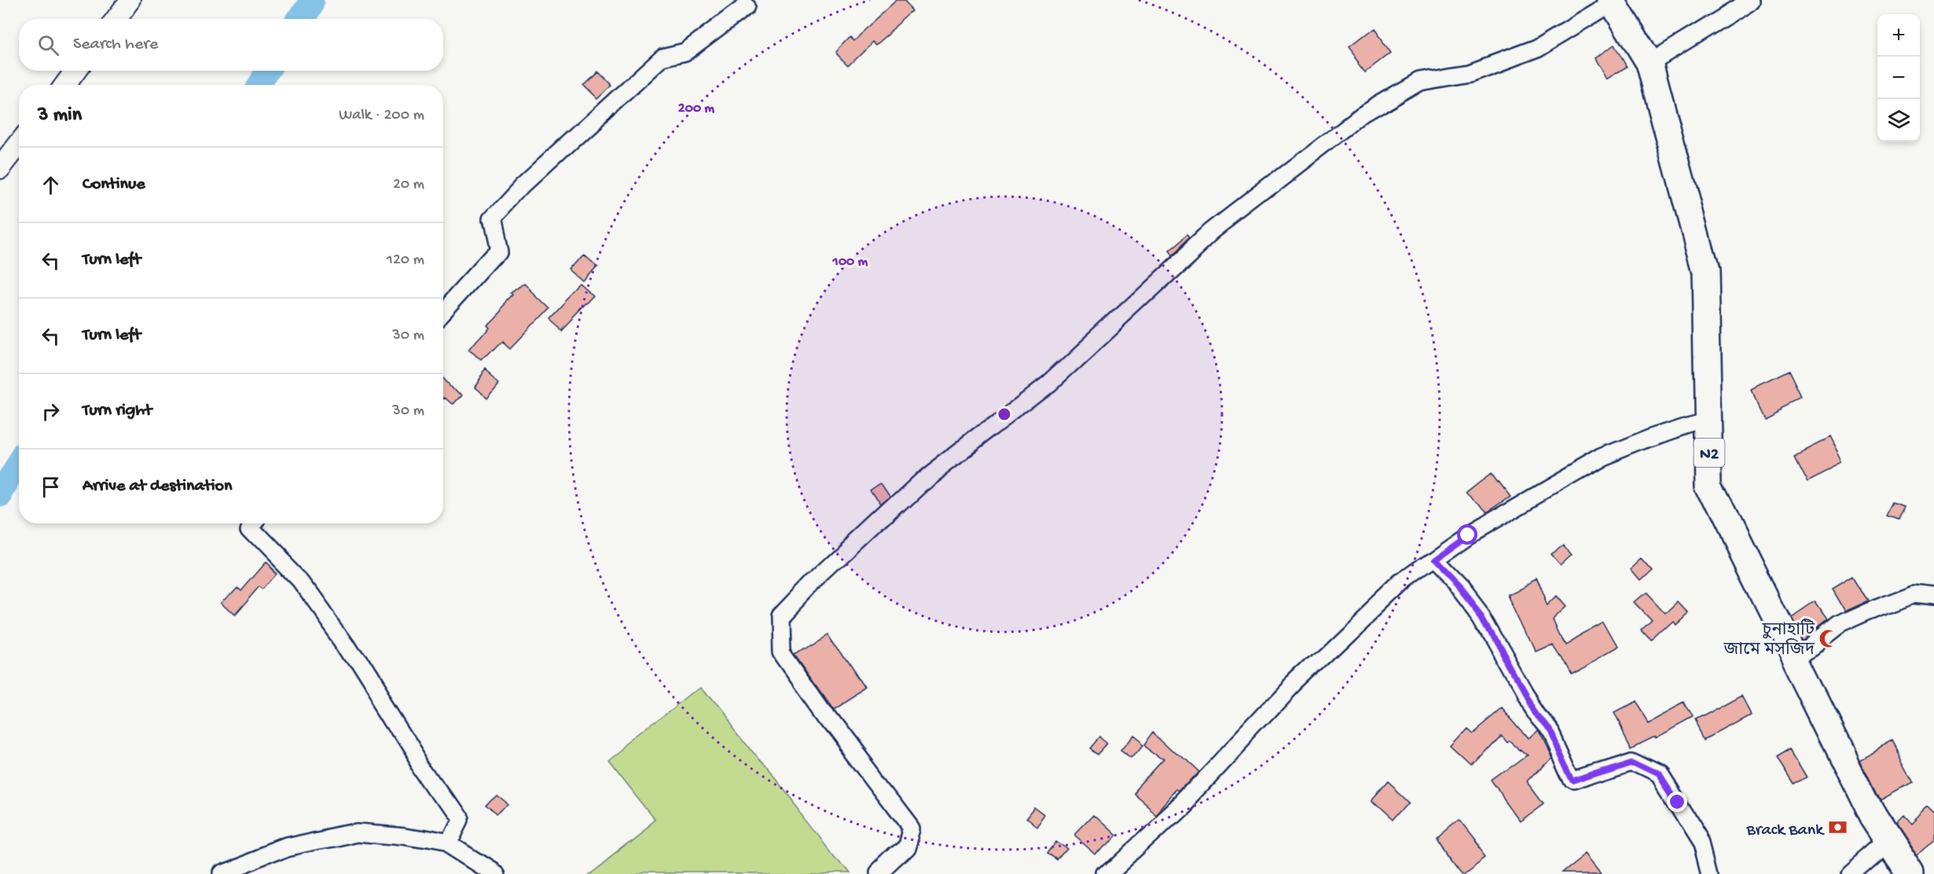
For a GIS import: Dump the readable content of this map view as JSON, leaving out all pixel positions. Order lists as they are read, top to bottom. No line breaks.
{"streets":{"highway":["N2"]},"places":{"mosque":["চুনাহাটি জামে মসজিদ"],"bank":["Brack Bank"]},"page":{"map_buttons":["+","−"],"search":"Search here","heading":["3 min","Walk · 200 m"],"list":[["Continue","20 m"],["Turn left","120 m"],["Turn left","30 m"],["Turn right","30 m"],"Arrive at destination"]},"rings":["200 m","100 m"]}
